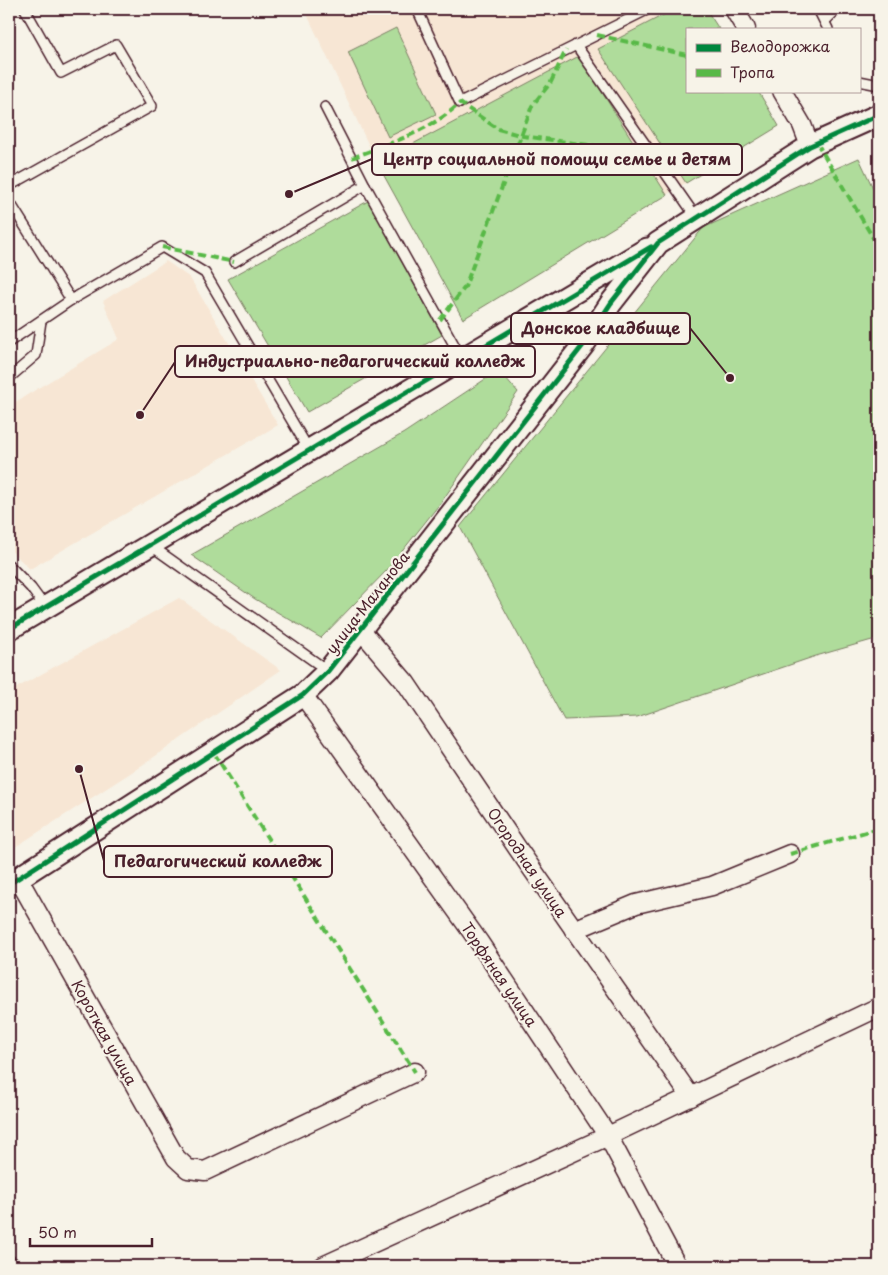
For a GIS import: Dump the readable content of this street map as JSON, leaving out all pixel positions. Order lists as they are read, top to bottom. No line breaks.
{"streets":{"street":["улица Маланова","Огородная улица","Торфяная улица","Короткая улица"]},"crossings":[["улица Маланова","Огородная улица"],["улица Маланова","Торфяная улица"],["улица Маланова","Короткая улица"]],"places":["Центр социальной помощи семье и детям","Донское кладбище","Индустриально-педагогический колледж","Педагогический колледж"],"legend":["Велодорожка","Тропа"],"scale_bar":"50 m"}
